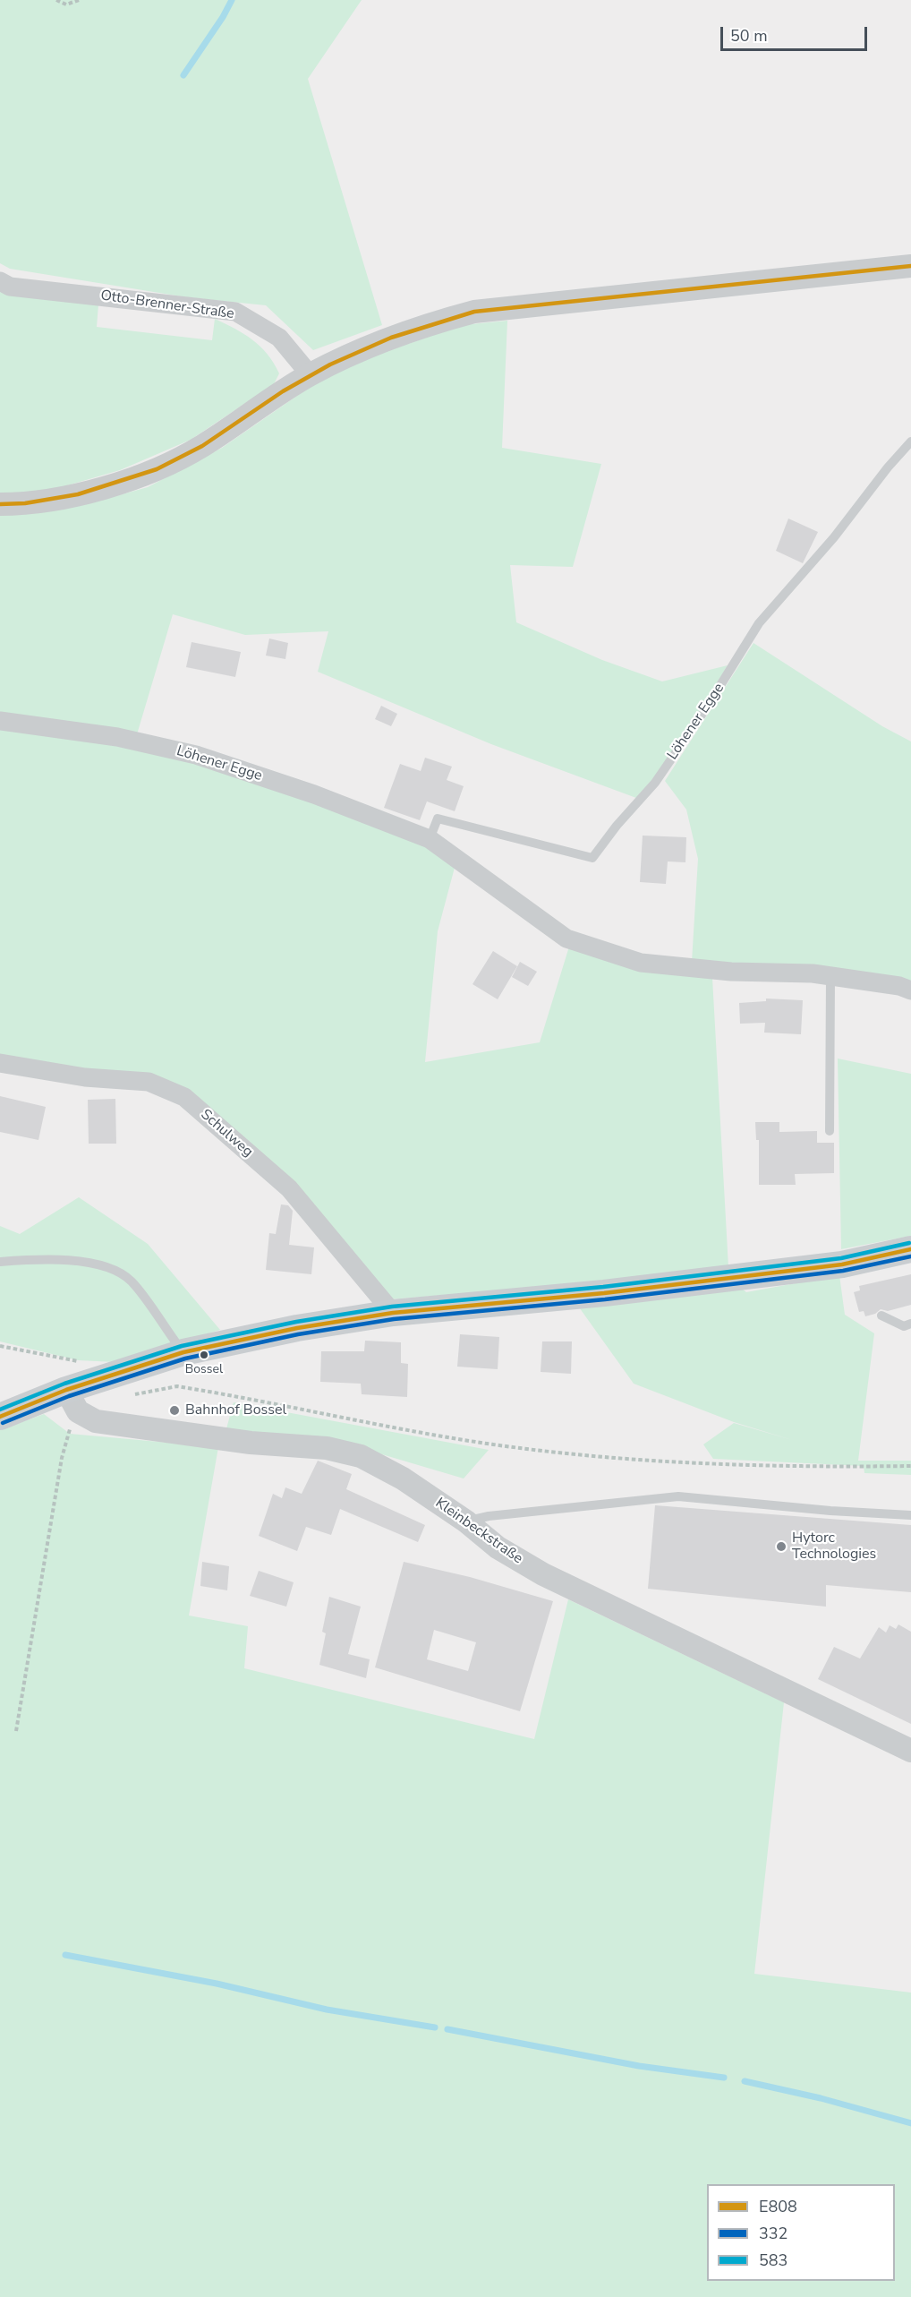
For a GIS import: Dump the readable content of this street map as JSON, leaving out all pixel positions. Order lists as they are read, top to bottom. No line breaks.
{"streets":{"street":["Otto-Brenner-Straße","Löhener Egge","Schulweg","Kleinbeckstraße"]},"places":["Bossel","Bahnhof Bossel","Hytorc Technologies"],"lines":["transit line E808","transit line 583","transit line 332"],"legend":["E808","332","583"],"scale_bar":"50 m"}
